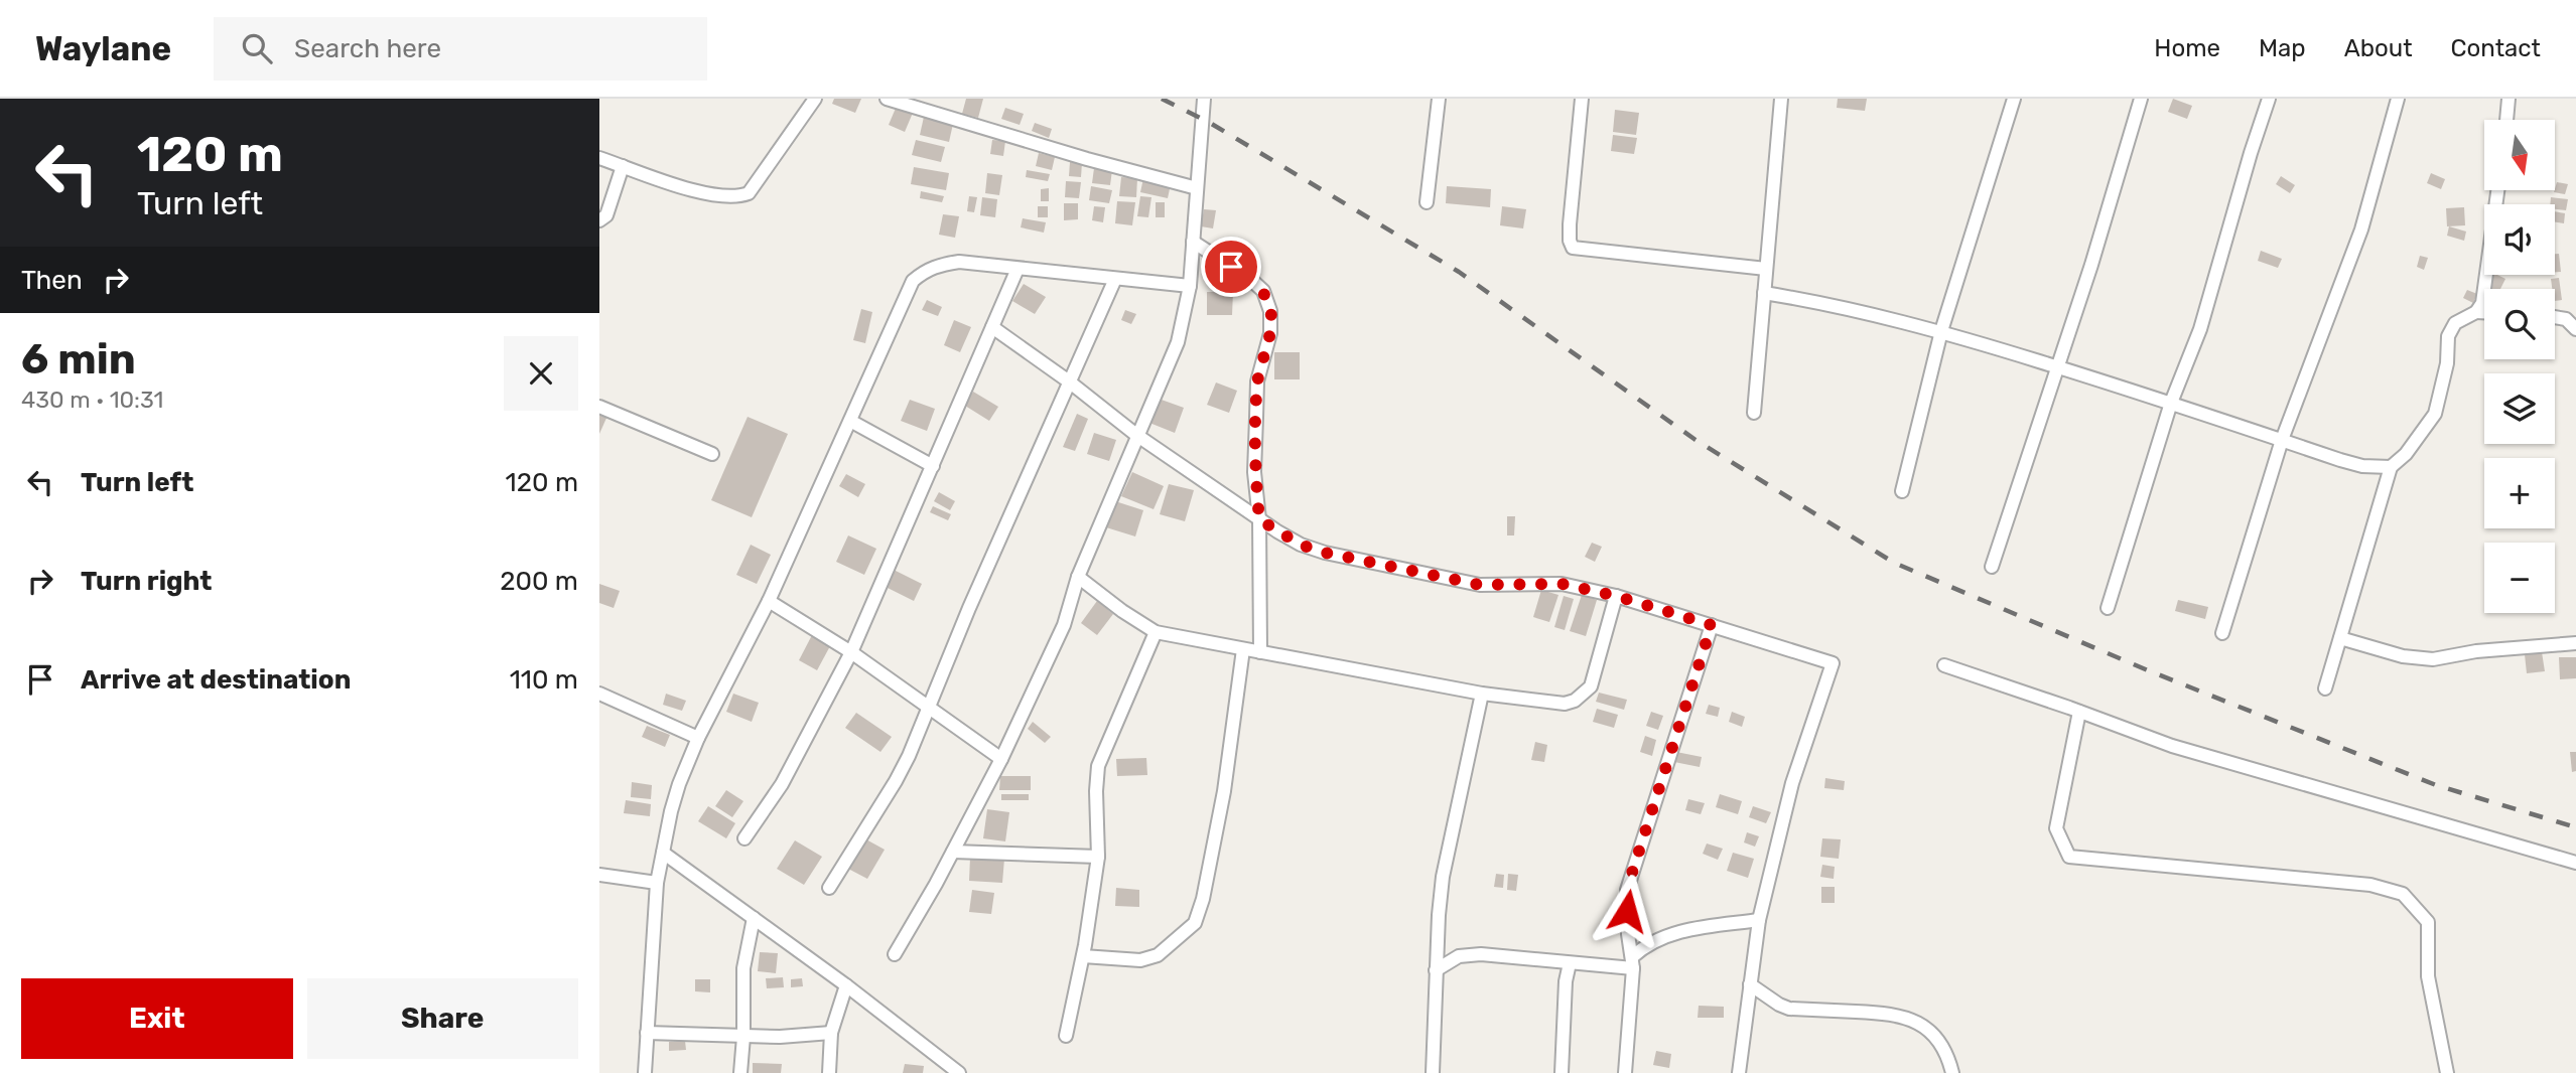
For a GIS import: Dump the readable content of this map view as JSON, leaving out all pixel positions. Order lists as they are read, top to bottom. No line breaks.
{"north":"bottom","page":{"header":"Waylane","search":"Search here","nav":["Home","Map","About","Contact"],"turn":["120 m","Turn left"],"map_buttons":["+","−"],"then":"Then","heading":["6 min","430 m · 10:31"],"list":[{"name":"Turn left","value":"120 m"},{"name":"Turn right","value":"200 m"},{"name":"Arrive at destination","value":"110 m"}],"buttons":["Exit","Share"]}}
